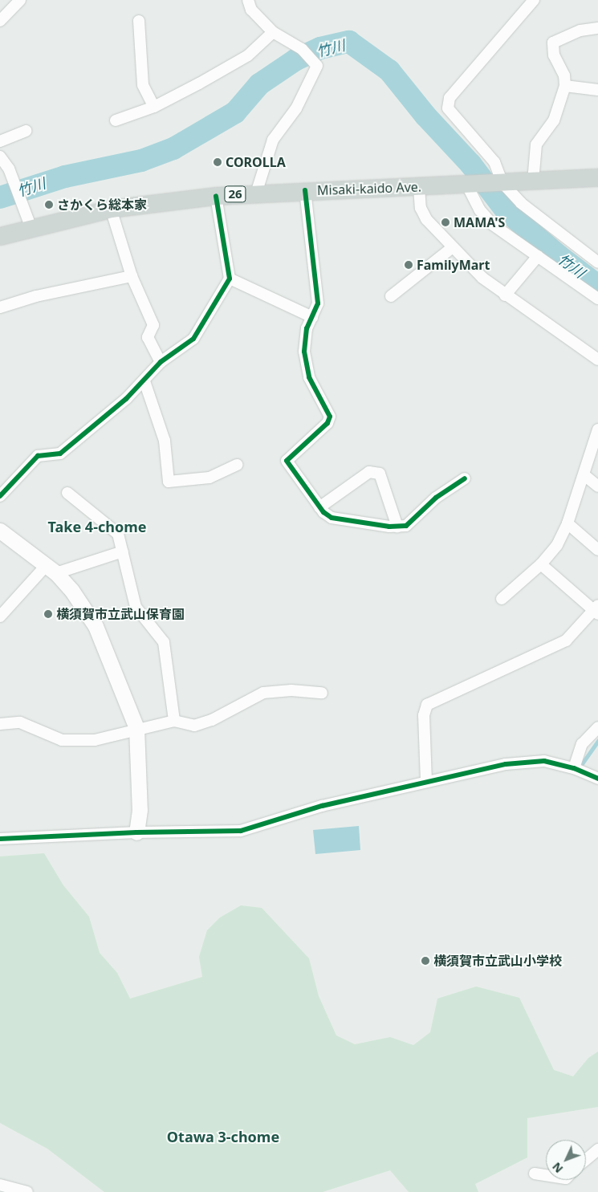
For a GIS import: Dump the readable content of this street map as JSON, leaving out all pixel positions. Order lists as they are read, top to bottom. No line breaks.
{"streets":{"main road":["Misaki-kaido Ave.","26"]},"districts":["Take 4-chome","Otawa 3-chome"],"water":["竹川"],"places":["COROLLA","さかくら総本家","MAMA'S","FamilyMart","横須賀市立武山保育園","横須賀市立武山小学校"],"north":"bottom left"}
